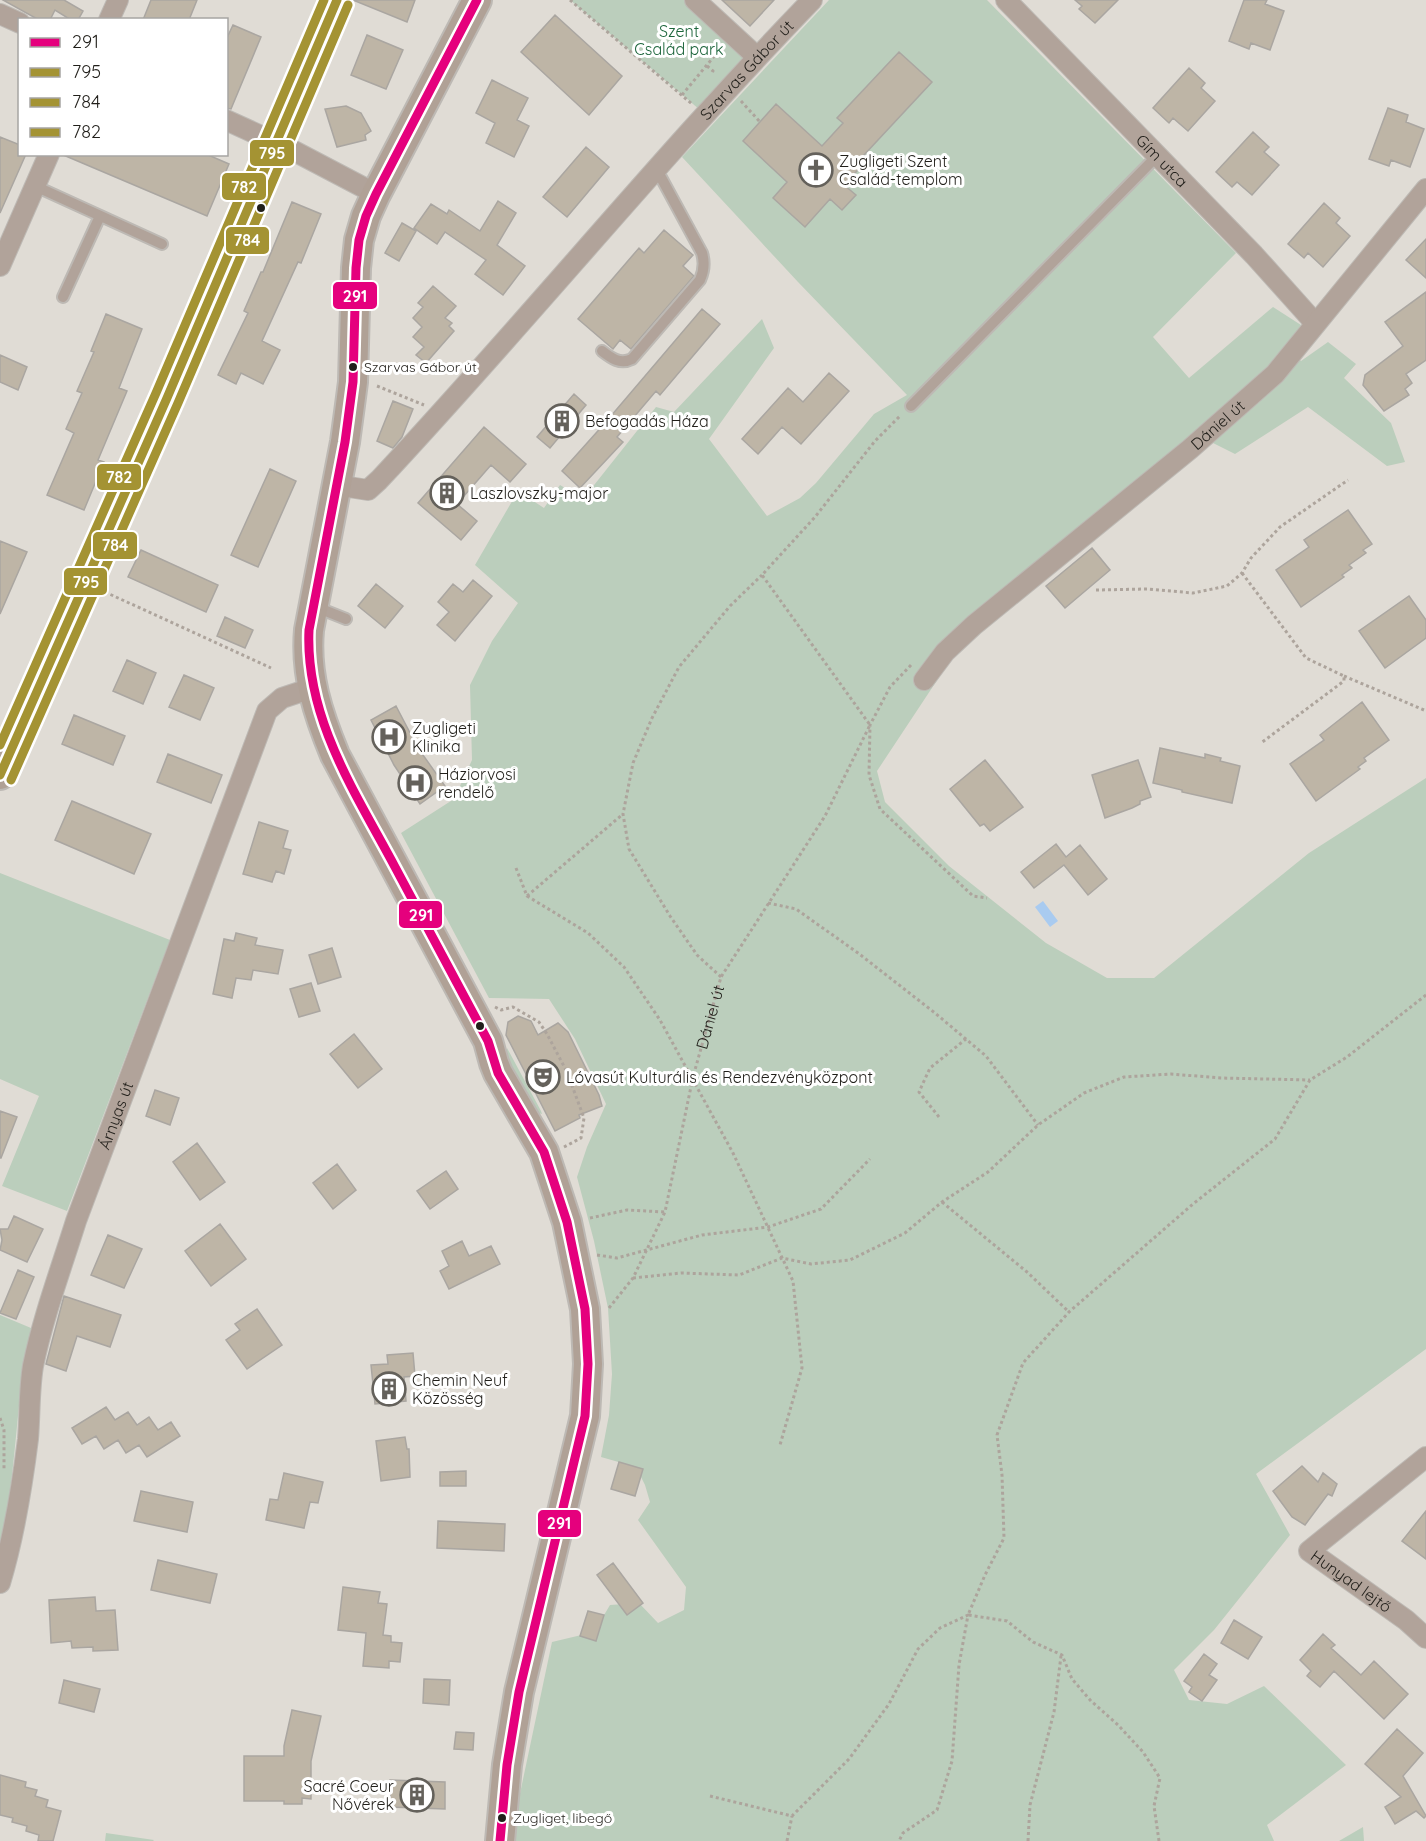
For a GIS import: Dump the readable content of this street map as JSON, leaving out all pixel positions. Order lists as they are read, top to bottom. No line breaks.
{"streets":{"street":["Szarvas Gábor út","Gím utca","Dániel út","Árnyas út","Hunyad lejtő"]},"crossings":[["Gím utca","Dániel út"]],"parks":["Szent Család park"],"places":{"church":["Zugligeti Szent Család-templom"],"other":["Szarvas Gábor út","Zugliget, libegő"],"building":["Befogadás Háza","Laszlovszky-major","Chemin Neuf Közösség","Sacré Coeur Nővérek"],"hospital":["Zugligeti Klinika","Háziorvosi rendelő"],"theatre":["Lóvasút Kulturális és Rendezvényközpont"]},"lines":["transit line 291","transit line 795","transit line 782","transit line 784"],"legend":["291","795","784","782"]}
